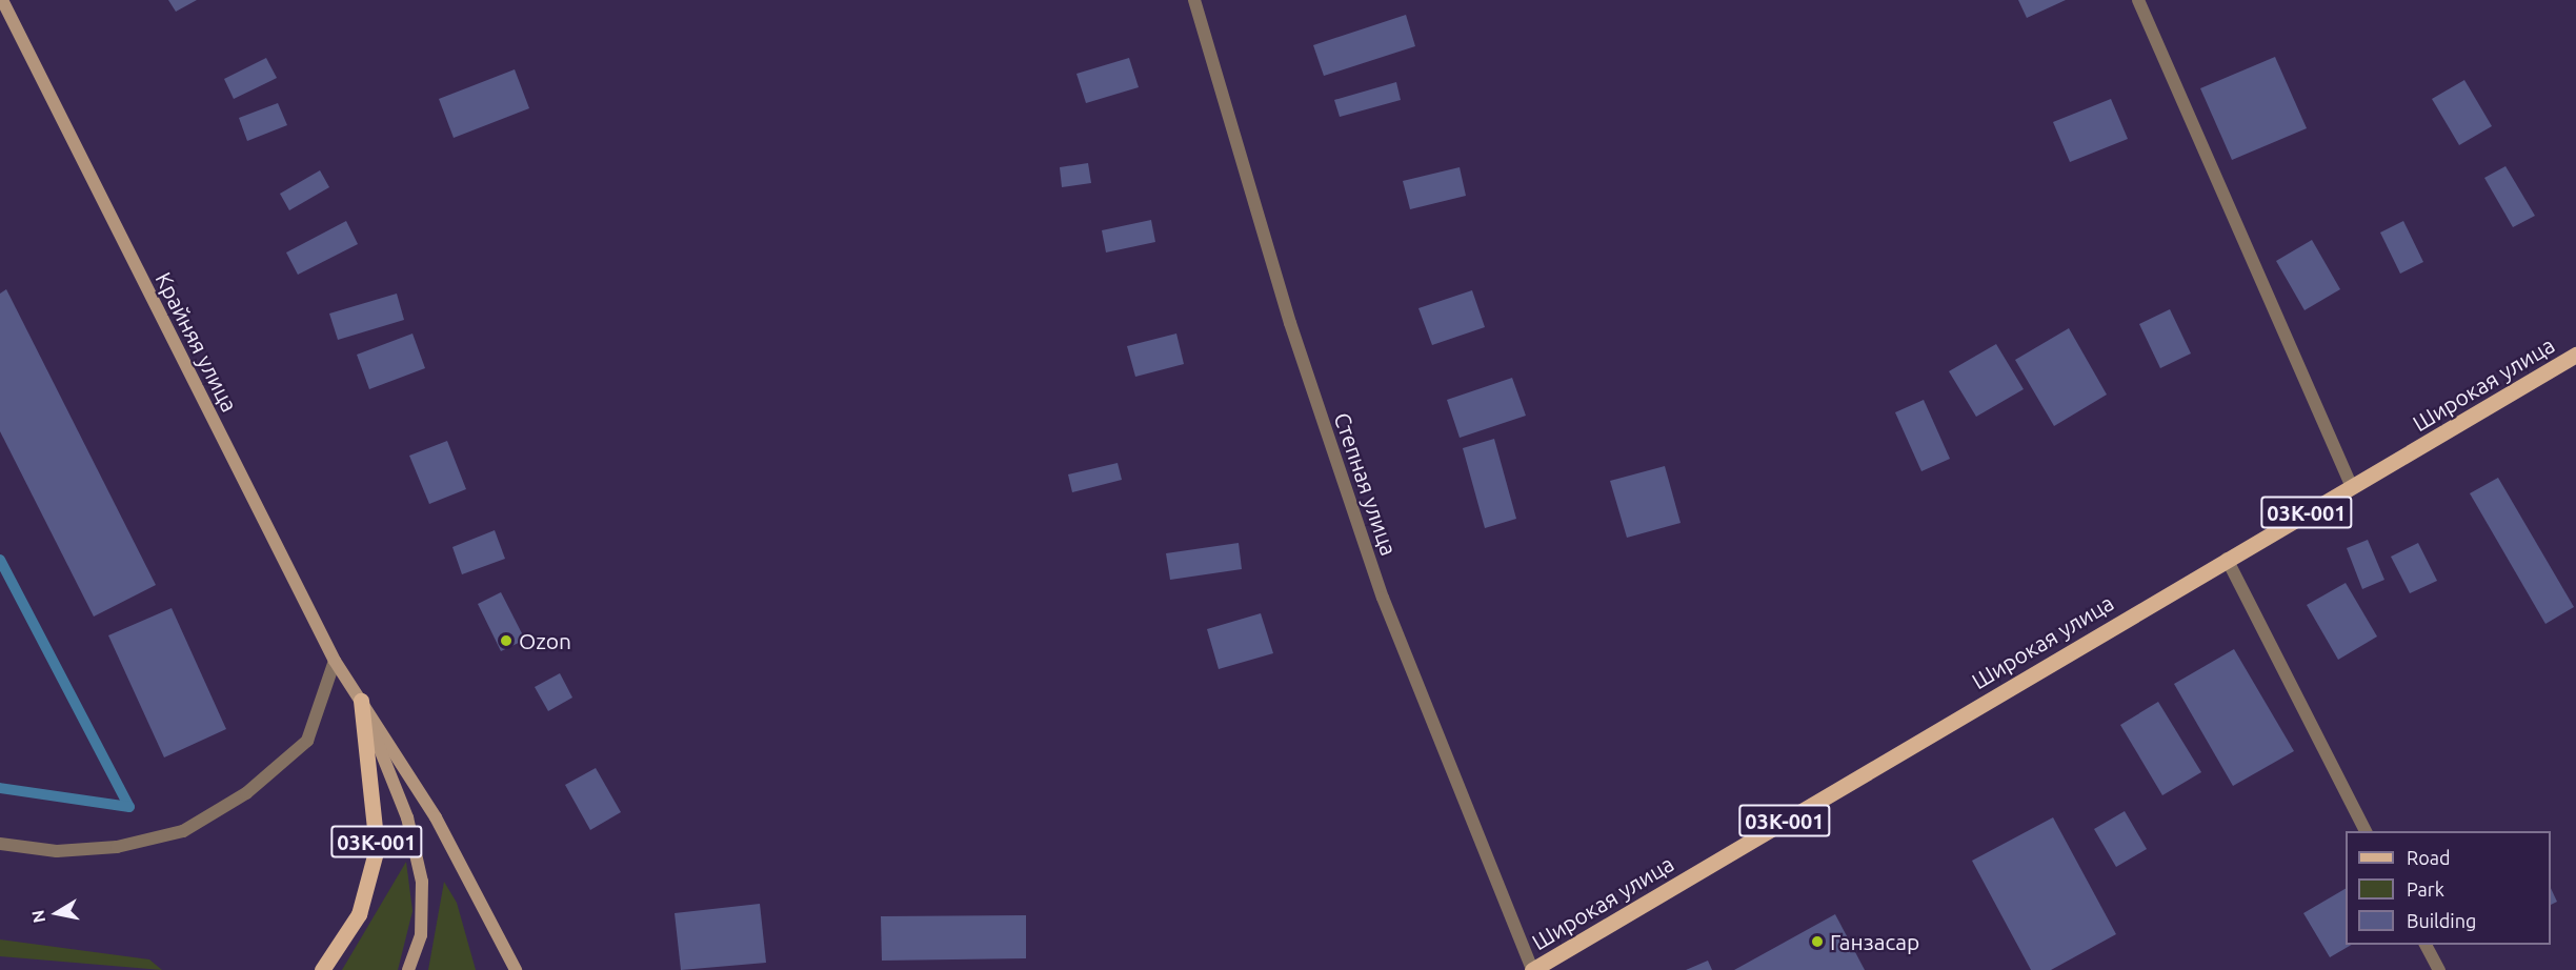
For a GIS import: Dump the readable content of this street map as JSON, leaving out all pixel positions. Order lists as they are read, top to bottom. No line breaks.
{"streets":{"main road":["Широкая улица","03К-001"],"street":["Крайняя улица","Степная улица"]},"crossings":[["Крайняя улица","03К-001"],["Широкая улица","Степная улица"]],"places":["Ozon","Ганзасар"],"legend":["Road","Park","Building"],"north":"left"}
